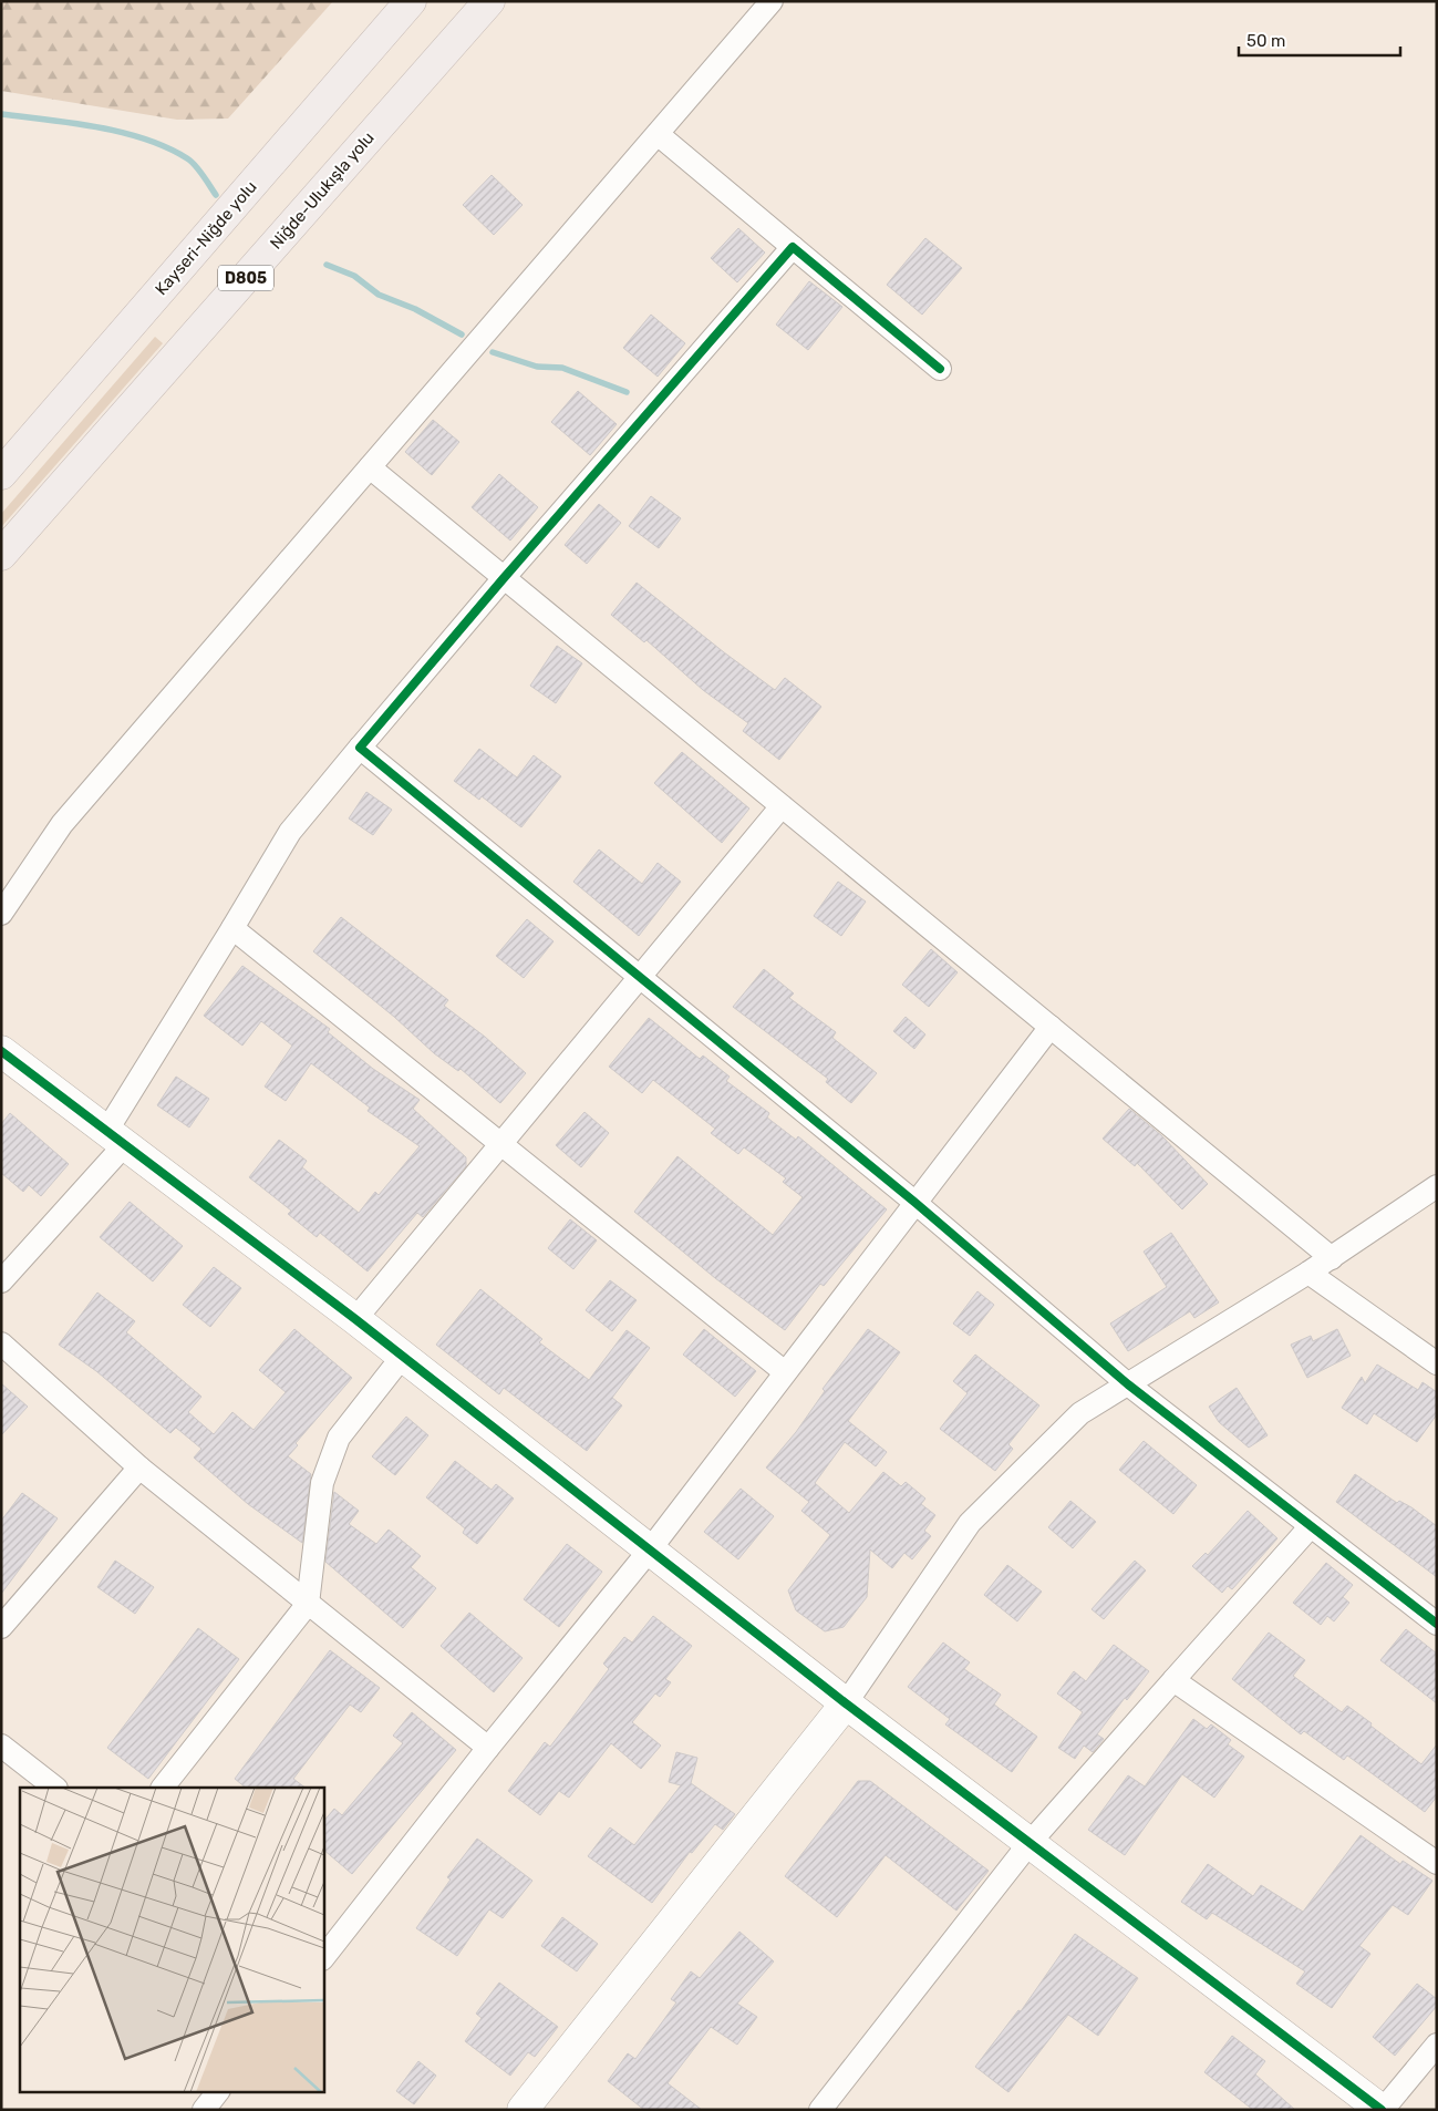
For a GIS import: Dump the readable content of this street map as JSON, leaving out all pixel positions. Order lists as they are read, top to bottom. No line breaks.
{"streets":{"highway":["Niğde-Ulukışla yolu","Kayseri-Niğde yolu","D805"]},"scale_bar":"50 m"}
